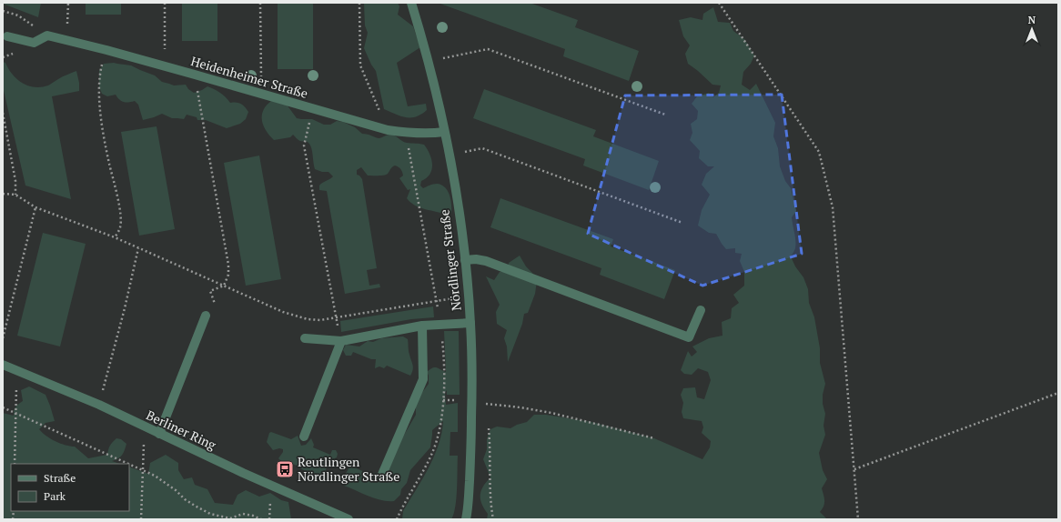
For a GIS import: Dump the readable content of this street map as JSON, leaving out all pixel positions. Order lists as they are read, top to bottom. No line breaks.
{"streets":{"street":["Heidenheimer Straße","Nördlinger Straße","Berliner Ring"]},"crossings":[["Heidenheimer Straße","Nördlinger Straße"]],"places":{"bus stop":["Reutlingen Nördlinger Straße"]},"legend":["Straße","Park"],"north":"top"}
